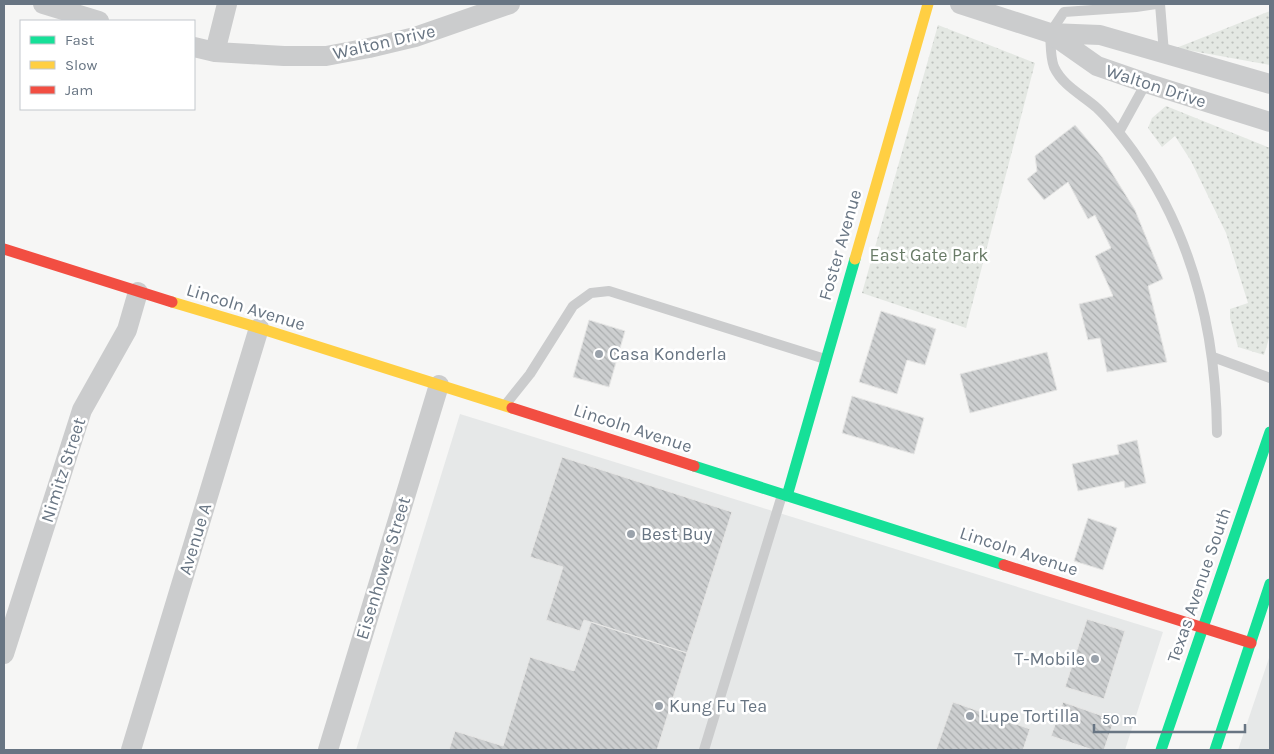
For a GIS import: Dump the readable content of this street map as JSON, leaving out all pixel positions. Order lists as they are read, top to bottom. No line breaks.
{"streets":{"street":["Walton Drive","Foster Avenue","Lincoln Avenue","Nimitz Street","Avenue A","Eisenhower Street","Texas Avenue South"]},"crossings":[["Foster Avenue","Lincoln Avenue"],["Lincoln Avenue","Nimitz Street"],["Lincoln Avenue","Avenue A"],["Lincoln Avenue","Eisenhower Street"],["Lincoln Avenue","Texas Avenue South"]],"parks":["East Gate Park"],"places":["Casa Konderla","Best Buy","T-Mobile","Kung Fu Tea","Lupe Tortilla"],"legend":["Fast","Slow","Jam"],"scale_bar":"50 m"}
